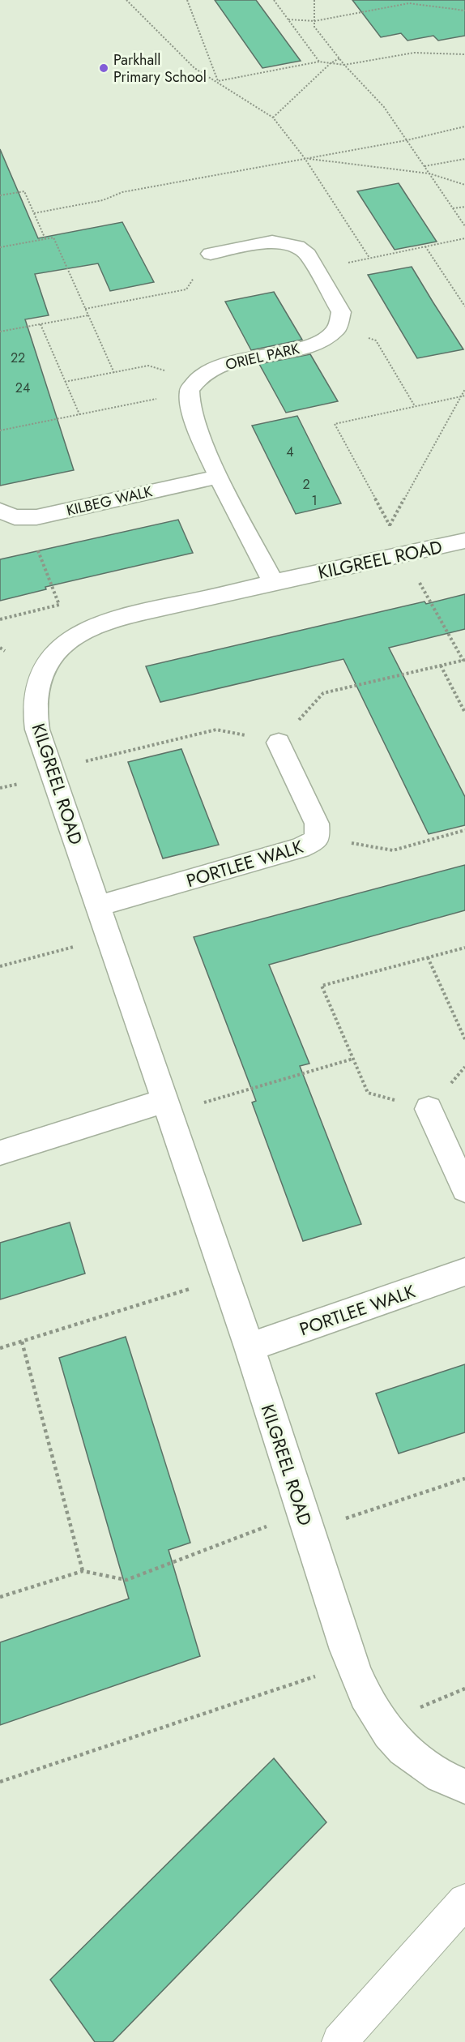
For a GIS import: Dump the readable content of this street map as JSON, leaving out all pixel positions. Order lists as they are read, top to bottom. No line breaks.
{"streets":{"street":["ORIEL PARK","KILBEG WALK","KILGREEL ROAD","PORTLEE WALK"]},"crossings":[["KILGREEL ROAD","PORTLEE WALK"]],"places":["Parkhall Primary School"],"house_numbers":["22","24","4","2","1"]}
